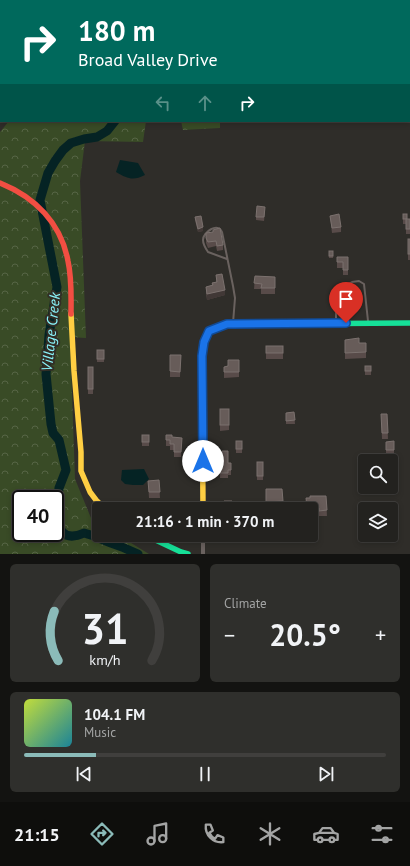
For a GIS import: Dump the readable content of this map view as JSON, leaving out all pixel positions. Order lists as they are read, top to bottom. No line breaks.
{"water":["Village Creek"],"page":{"turn":["180 m","Broad Valley Drive"],"limit":"40","trip":"21:16 · 1 min · 370 m","tile":"Climate","heat":["−","20.5°","+"],"song":["104.1 FM","Music"],"tabs":"21:15","gauge":["31","km/h"]}}
